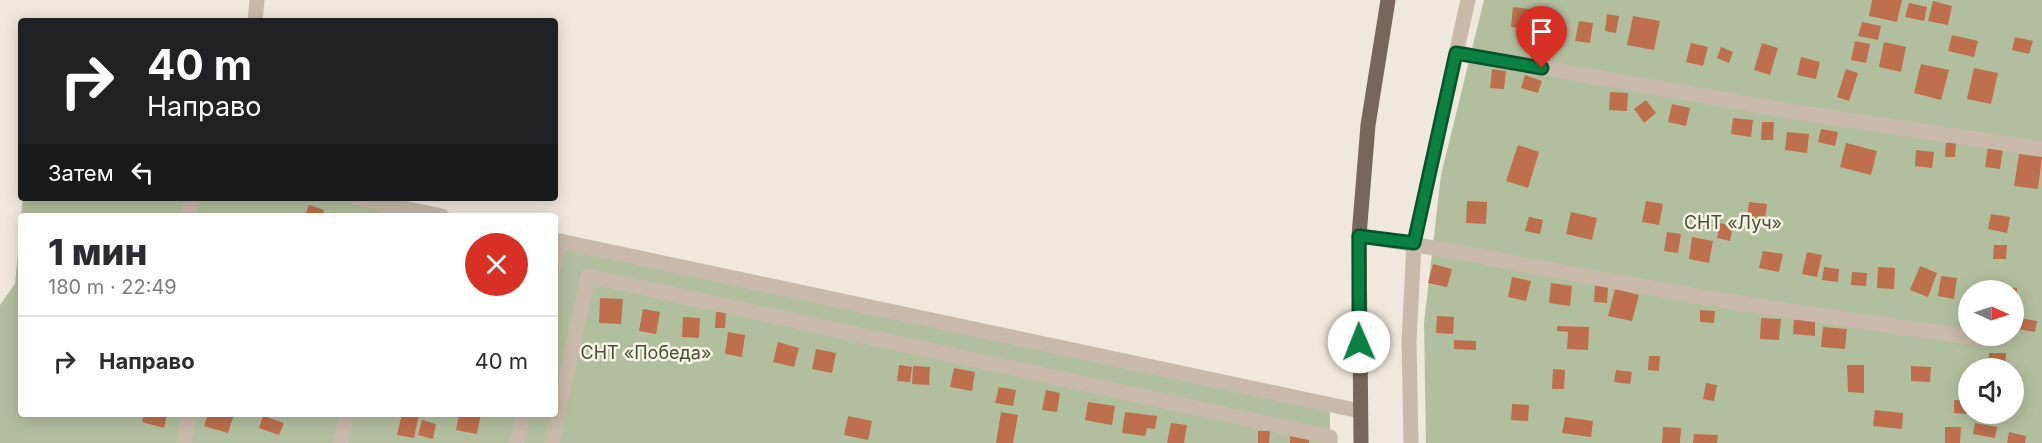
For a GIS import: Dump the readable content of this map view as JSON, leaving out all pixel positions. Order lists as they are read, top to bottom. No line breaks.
{"parks":["СНТ «Луч»","СНТ «Победа»"],"north":"right","page":{"turn":["40 m","Направо"],"then":"Затем","heading":["1 мин","180 m · 22:49"],"list":[{"name":"Направо","value":"40 m"}]}}
